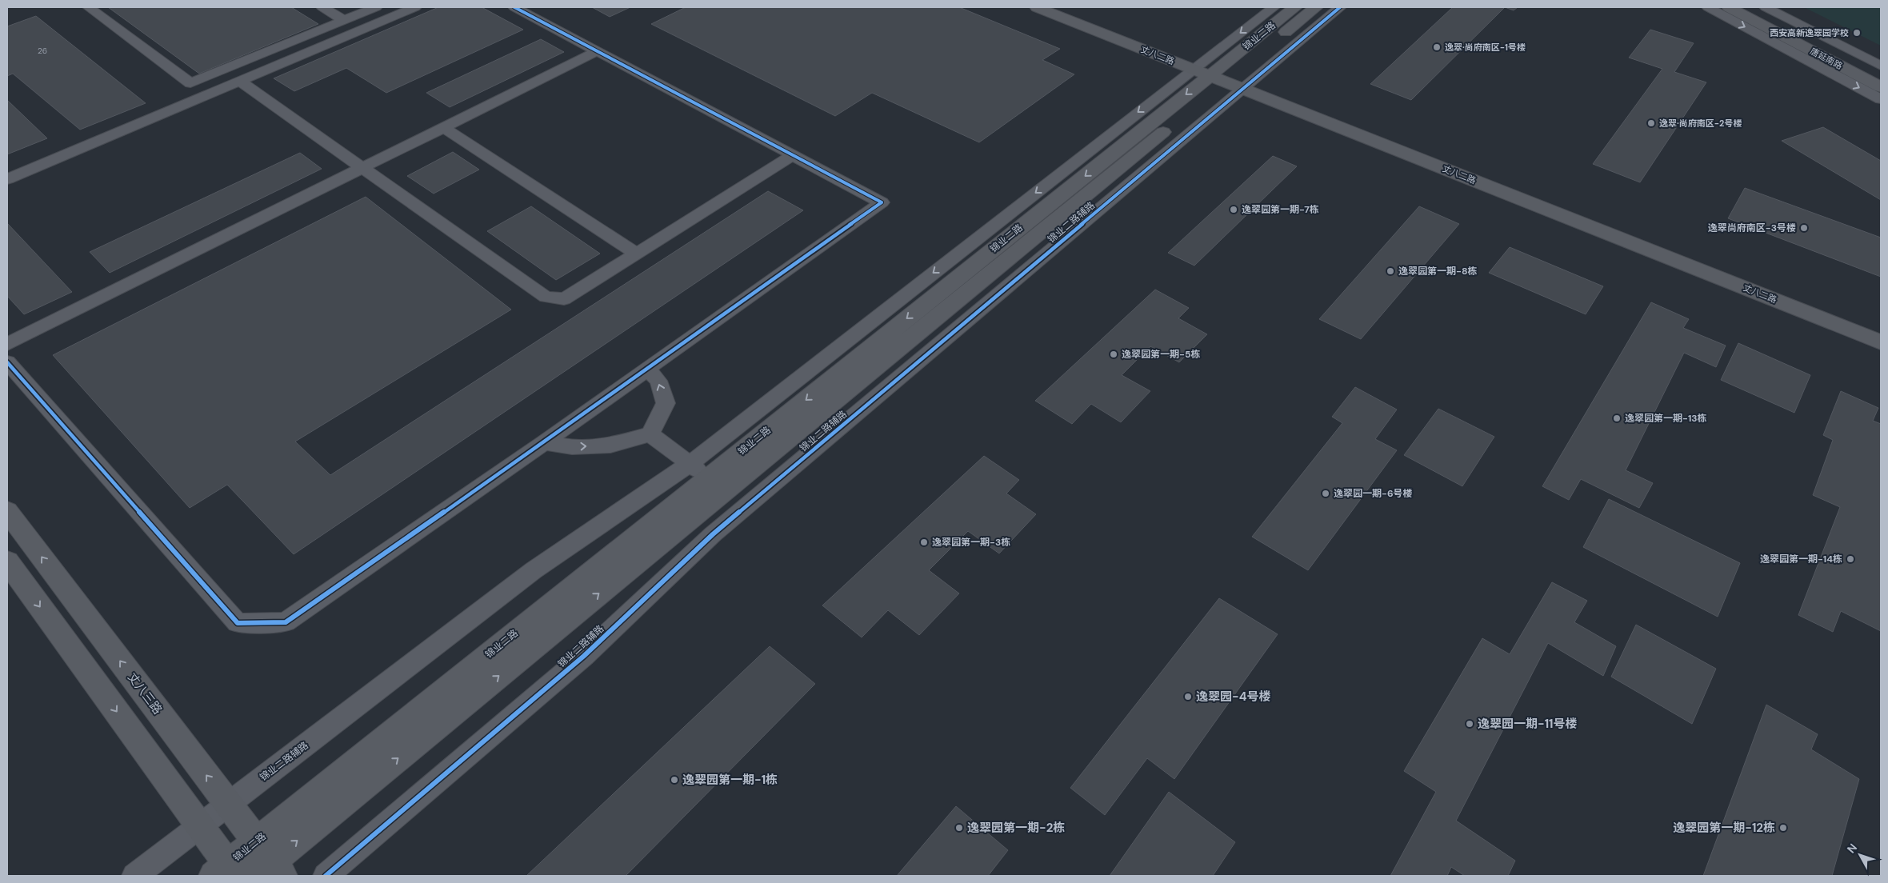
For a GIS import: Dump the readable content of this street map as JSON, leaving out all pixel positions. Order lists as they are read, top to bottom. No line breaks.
{"streets":{"street":["锦业二路","丈八二路","唐延南路","锦业二路辅路","丈八三路"]},"crossings":[["锦业二路","丈八二路"],["锦业二路","锦业二路辅路"],["锦业二路","丈八三路"],["丈八二路","锦业二路辅路"],["锦业二路辅路","丈八三路"]],"places":["西安高新逸翠园学校","逸翠·尚府南区-1号楼","逸翠·尚府南区-2号楼","逸翠园第一期-7栋","逸翠尚府南区-3号楼","逸翠园第一期-8栋","逸翠园第一期-5栋","逸翠园第一期-13栋","逸翠园一期-6号楼","逸翠园第一期-3栋","逸翠园第一期-14栋","逸翠园-4号楼","逸翠园一期-11号楼","逸翠园第一期-1栋","逸翠园第一期-2栋","逸翠园第一期-12栋"],"house_numbers":["26"],"north":"top left"}
